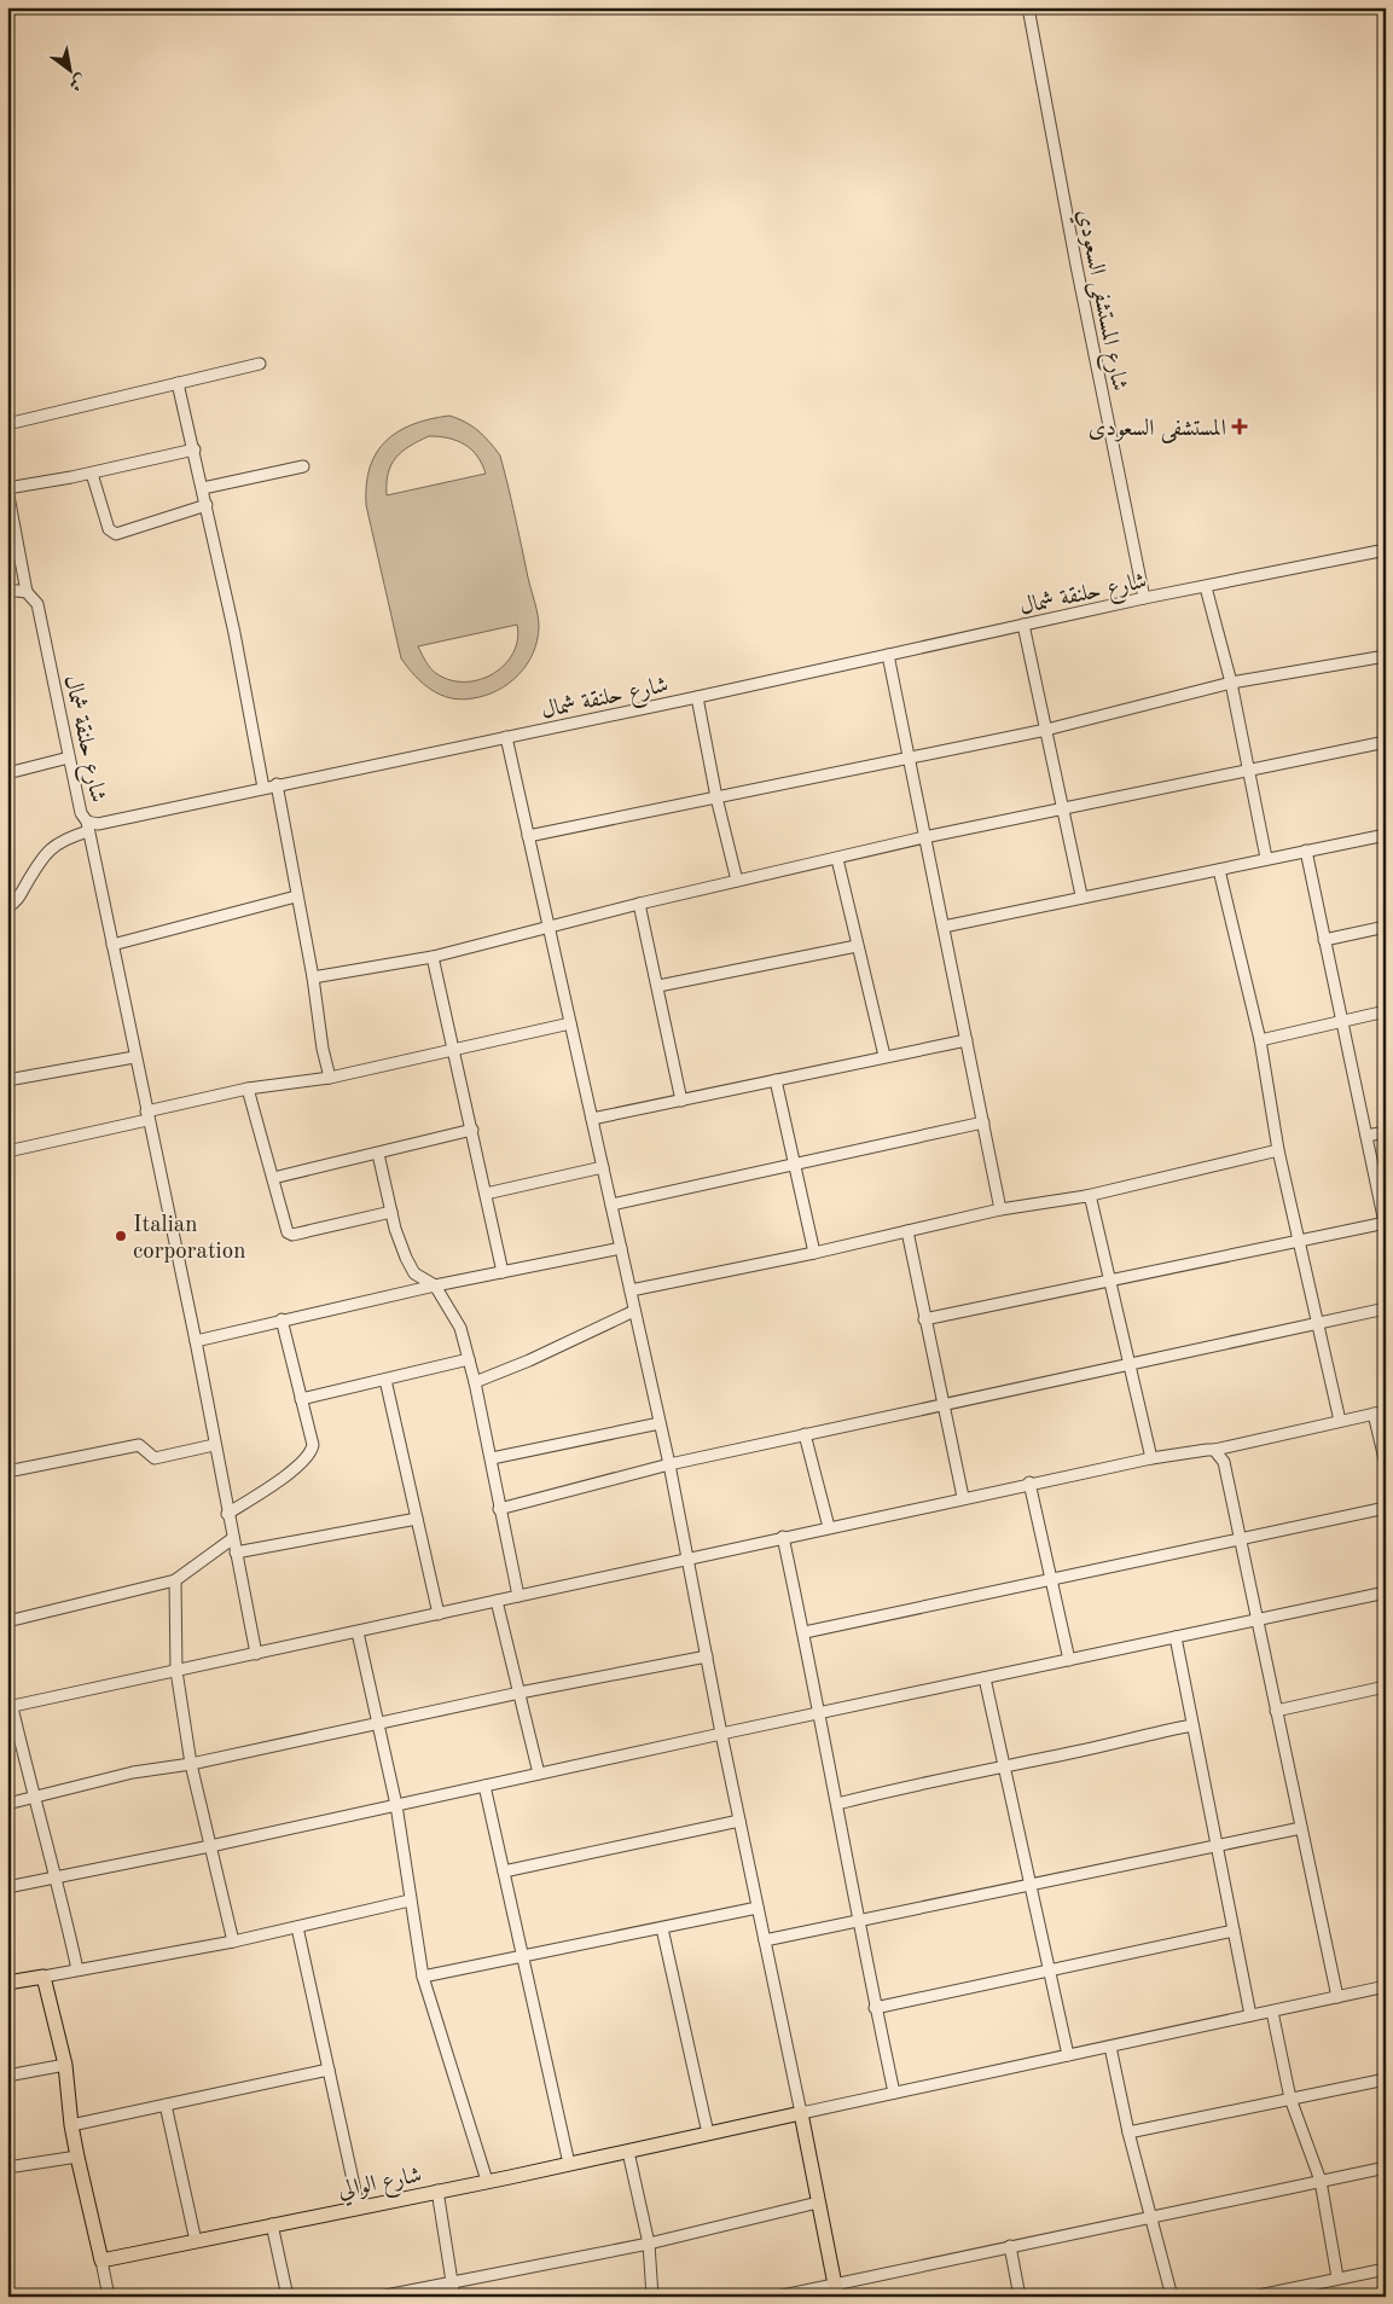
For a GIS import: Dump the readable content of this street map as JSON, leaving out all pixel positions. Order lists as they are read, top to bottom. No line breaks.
{"streets":{"main road":["شارع الوالي"],"street":["شارع المستشفى السعودي","شارع حلنقة شمال"]},"crossings":[["شارع المستشفى السعودي","شارع حلنقة شمال"]],"places":{"health":["المستشفى السعودى"],"other":["Italian corporation"]},"north":"bottom right"}
